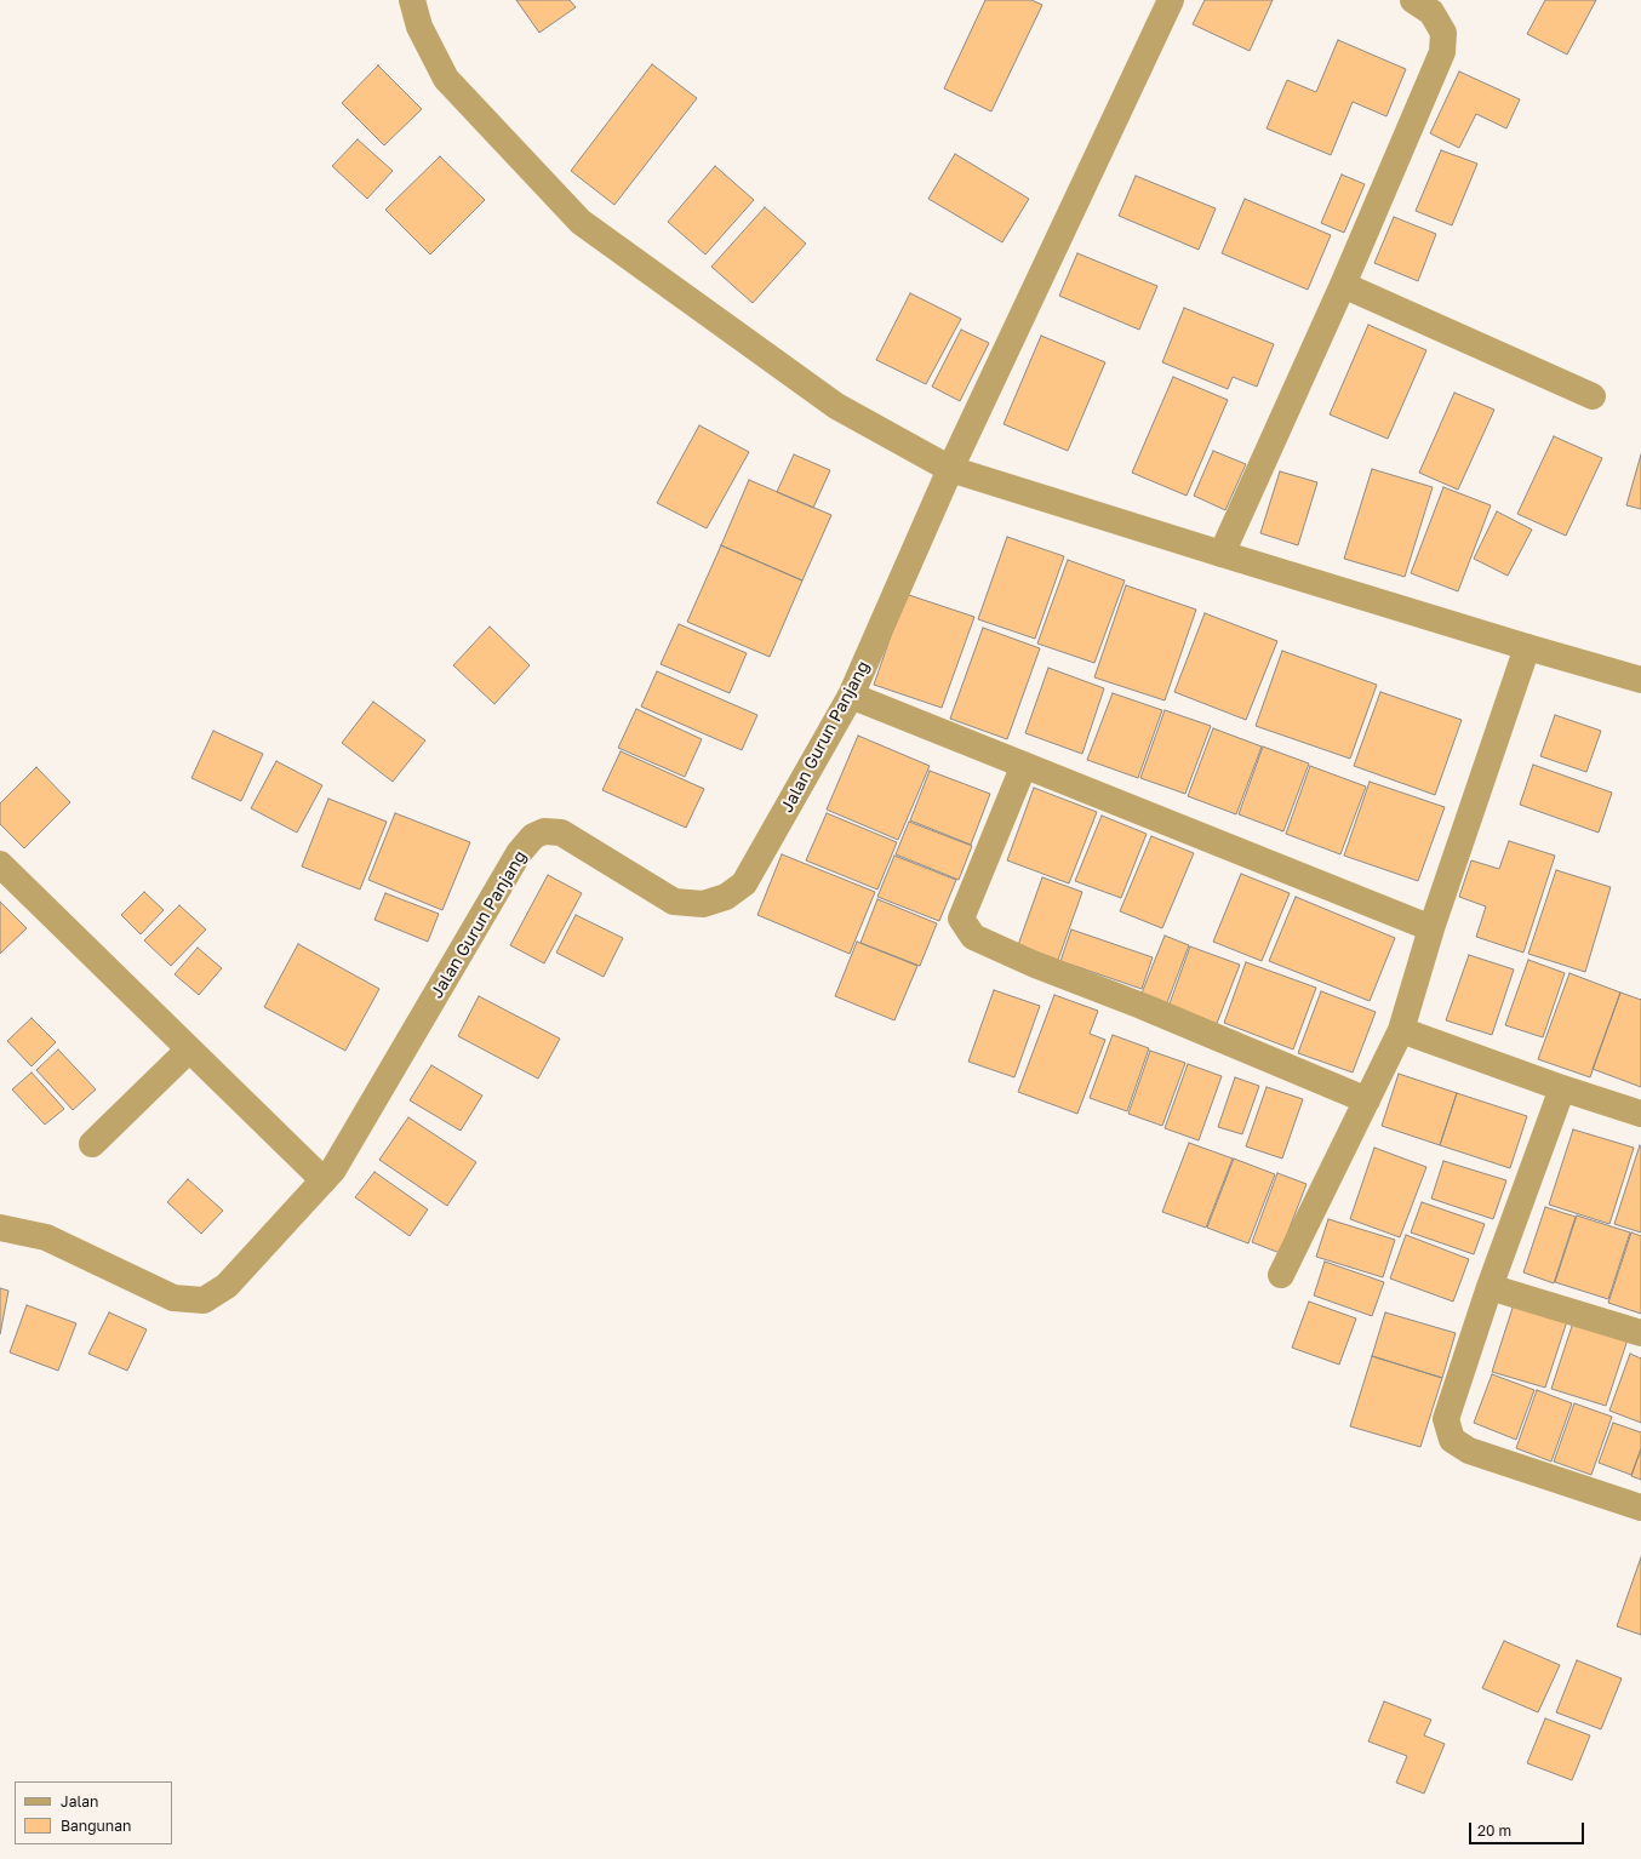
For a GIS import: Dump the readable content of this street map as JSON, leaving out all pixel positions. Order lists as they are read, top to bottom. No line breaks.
{"streets":{"street":["Jalan Gurun Panjang"]},"legend":["Jalan","Bangunan"],"scale_bar":"20 m"}
